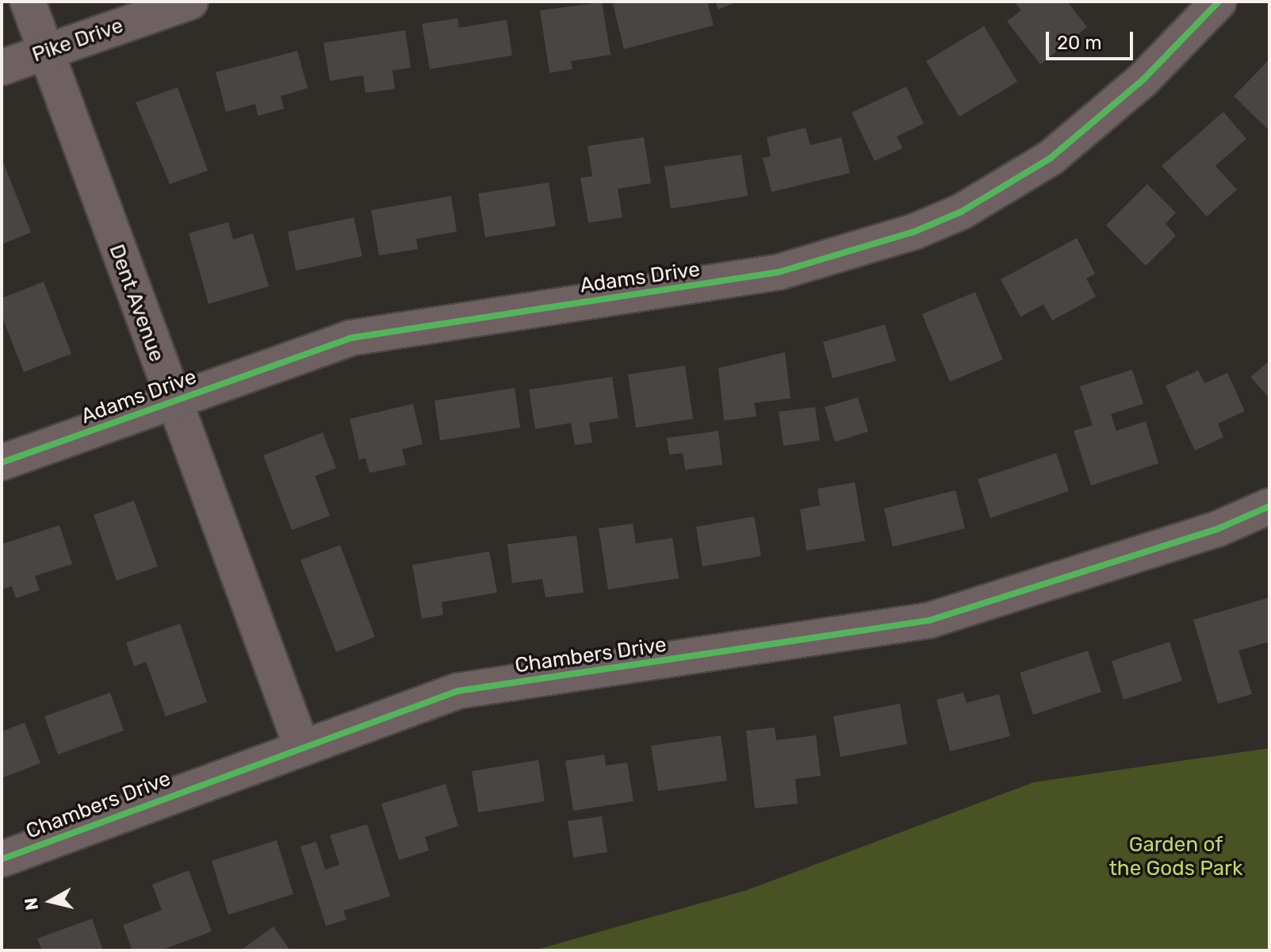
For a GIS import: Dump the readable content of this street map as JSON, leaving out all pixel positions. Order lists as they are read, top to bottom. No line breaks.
{"streets":{"street":["Pike Drive","Adams Drive","Dent Avenue","Chambers Drive"]},"crossings":[["Pike Drive","Dent Avenue"],["Adams Drive","Dent Avenue"],["Dent Avenue","Chambers Drive"]],"parks":["Garden of the Gods Park"],"scale_bar":"20 m","north":"left"}
